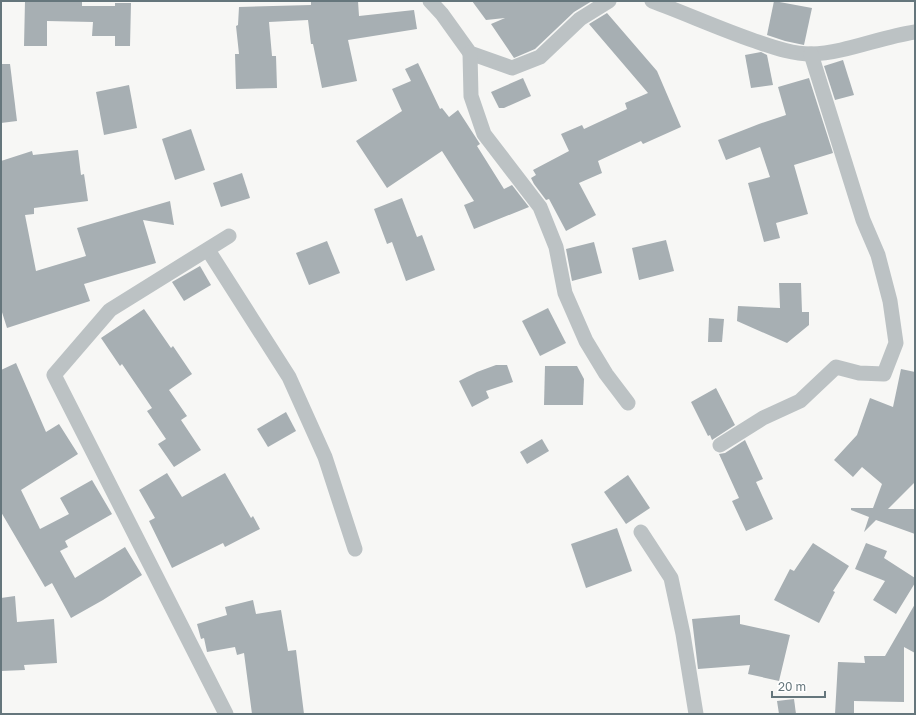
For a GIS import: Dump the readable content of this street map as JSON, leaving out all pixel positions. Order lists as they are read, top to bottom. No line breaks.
{"scale_bar":"20 m"}
